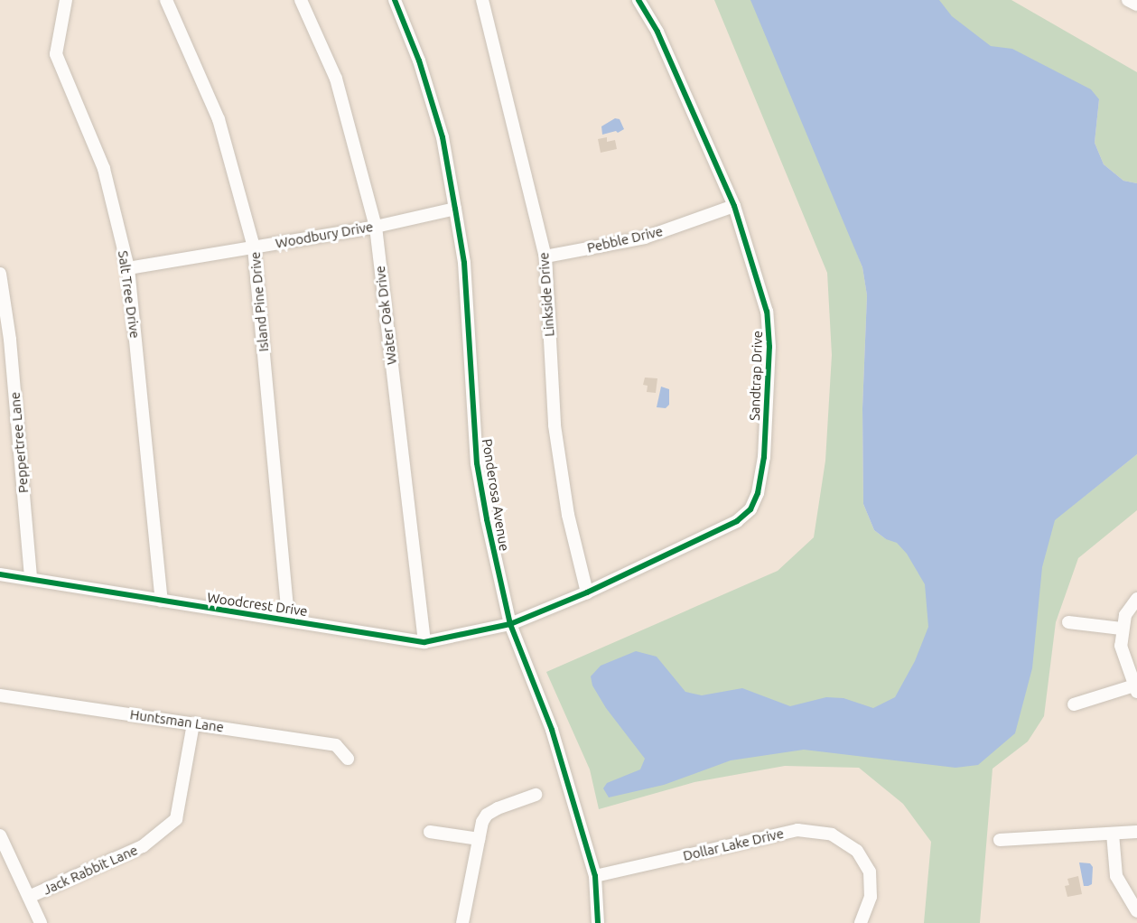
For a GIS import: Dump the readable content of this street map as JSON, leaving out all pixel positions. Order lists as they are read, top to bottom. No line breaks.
{"streets":{"street":["Woodbury Drive","Pebble Drive","Salt Tree Drive","Linkside Drive","Island Pine Drive","Water Oak Drive","Sandtrap Drive","Peppertree Lane","Ponderosa Avenue","Woodcrest Drive","Huntsman Lane","Dollar Lake Drive","Jack Rabbit Lane"]},"crossings":[["Woodbury Drive","Salt Tree Drive"],["Woodbury Drive","Island Pine Drive"],["Woodbury Drive","Water Oak Drive"],["Woodbury Drive","Ponderosa Avenue"],["Pebble Drive","Linkside Drive"],["Pebble Drive","Sandtrap Drive"],["Salt Tree Drive","Woodcrest Drive"],["Linkside Drive","Sandtrap Drive"],["Island Pine Drive","Woodcrest Drive"],["Water Oak Drive","Woodcrest Drive"],["Sandtrap Drive","Ponderosa Avenue"],["Sandtrap Drive","Woodcrest Drive"],["Peppertree Lane","Woodcrest Drive"],["Ponderosa Avenue","Woodcrest Drive"],["Ponderosa Avenue","Dollar Lake Drive"],["Huntsman Lane","Jack Rabbit Lane"]]}
